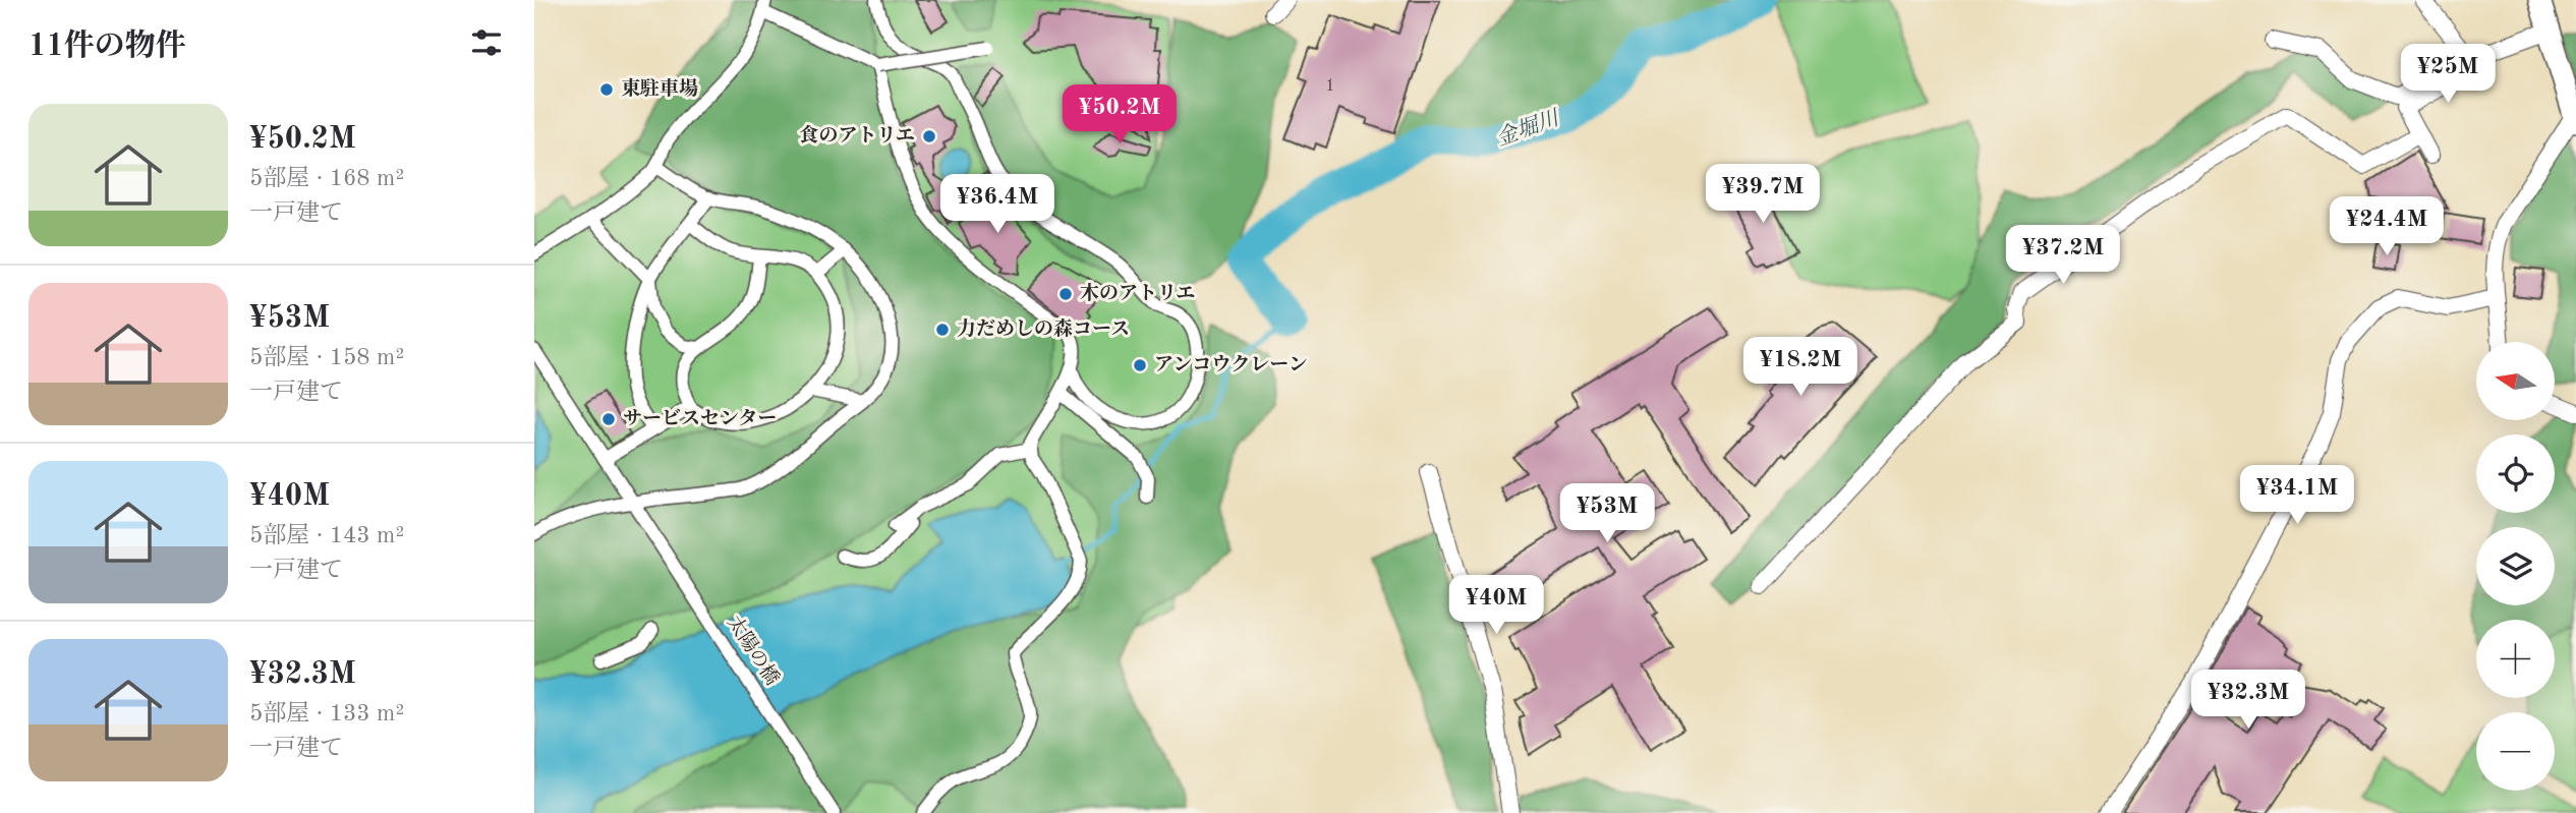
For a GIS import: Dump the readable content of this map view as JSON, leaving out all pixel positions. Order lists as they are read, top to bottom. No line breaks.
{"streets":{"street":["太陽の橋"]},"water":["金堀川"],"places":["東駐車場","食のアトリエ","木のアトリエ","力だめしの森コース","アンコウクレーン","サービスセンター"],"house_numbers":["1"],"north":"left","page":{"heading":"11件の物件","price":["¥25M","¥50.2M","¥39.7M","¥36.4M","¥24.4M","¥37.2M","¥18.2M","¥34.1M","¥53M","¥40M","¥32.3M"],"list":[{"name":"¥50.2M","note":"5部屋 · 168 m² · 一戸建て"},{"name":"¥53M","note":"5部屋 · 158 m² · 一戸建て"},{"name":"¥40M","note":"5部屋 · 143 m² · 一戸建て"},{"name":"¥32.3M","note":"5部屋 · 133 m² · 一戸建て"}],"map_buttons":["+","−"]}}
